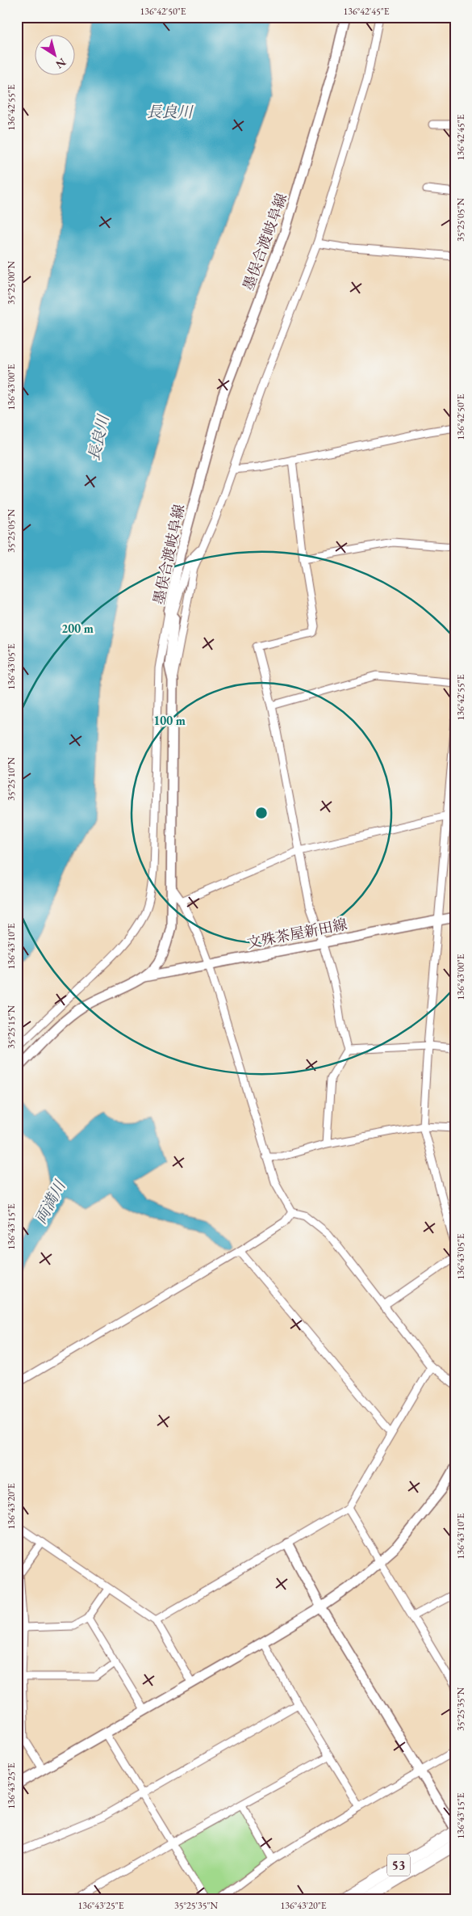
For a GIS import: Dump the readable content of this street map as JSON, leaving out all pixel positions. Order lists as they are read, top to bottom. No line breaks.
{"streets":{"main road":["墨俣合渡岐阜線","文殊茶屋新田線","53"]},"crossings":[["墨俣合渡岐阜線","文殊茶屋新田線"]],"water":["長良川","両満川"],"north":"bottom right","coordinates":["136°42'50\"E","136°42'45\"E","136°42'55\"E","35°25'05\"N","35°25'00\"N","136°43'00\"E","136°43'05\"E","35°25'10\"N","136°43'10\"E","35°25'15\"N","136°43'15\"E","136°43'20\"E","35°25'35\"N","136°43'25\"E"],"rings":["200 m","100 m"]}
